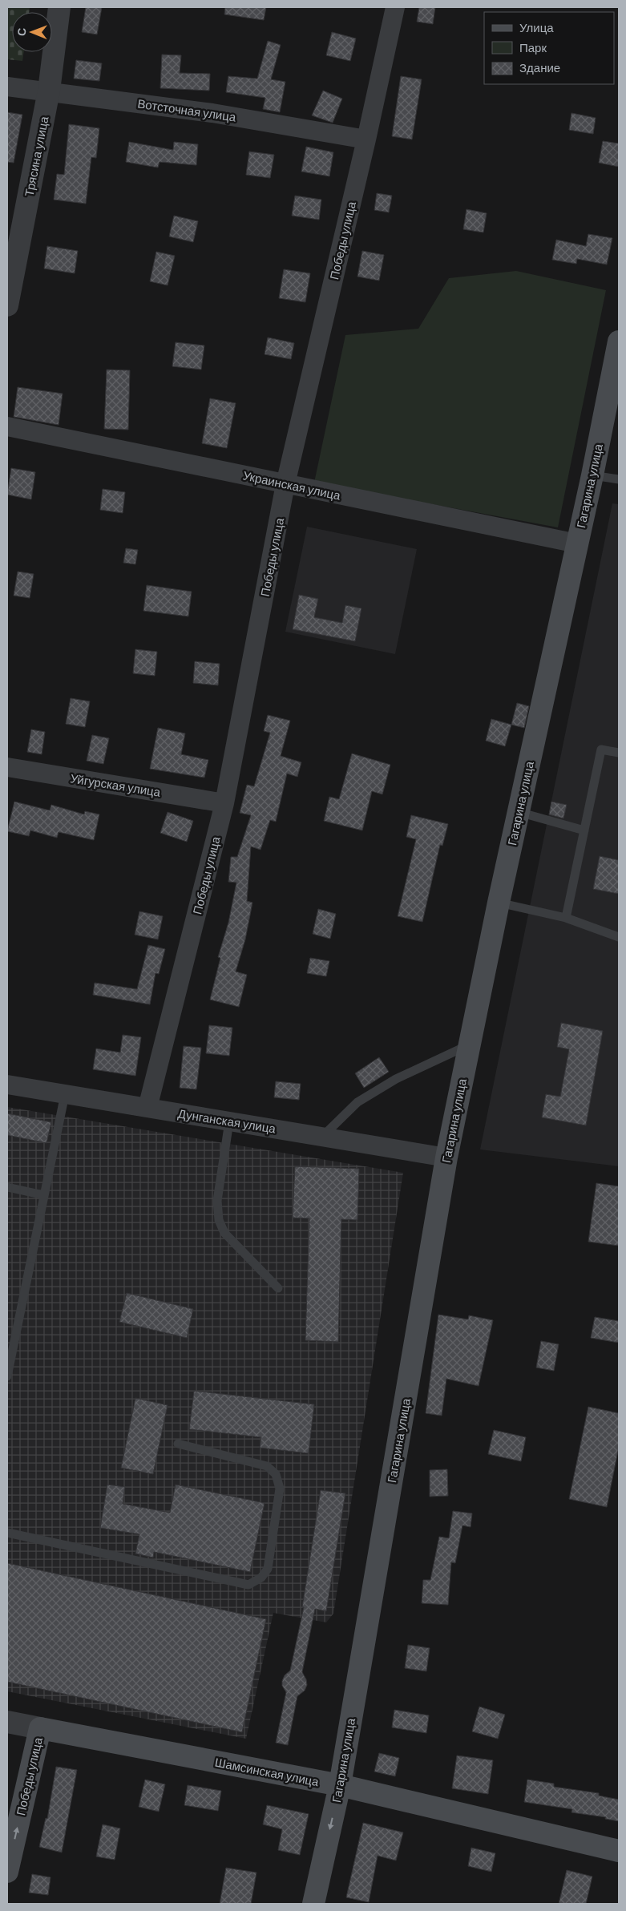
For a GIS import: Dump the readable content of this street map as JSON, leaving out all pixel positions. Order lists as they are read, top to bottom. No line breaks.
{"streets":{"main road":["Победы улица","Гагарина улица","Шамсинская улица"],"street":["Вотсточная улица","Трясина улица","Украинская улица","Уйгурская улица","Дунганская улица"]},"crossings":[["Вотсточная улица","Трясина улица"],["Вотсточная улица","Победы улица"],["Победы улица","Украинская улица"],["Победы улица","Уйгурская улица"],["Победы улица","Дунганская улица"],["Победы улица","Шамсинская улица"],["Украинская улица","Гагарина улица"],["Гагарина улица","Дунганская улица"],["Гагарина улица","Шамсинская улица"]],"legend":["Улица","Парк","Здание"],"north":"left"}
